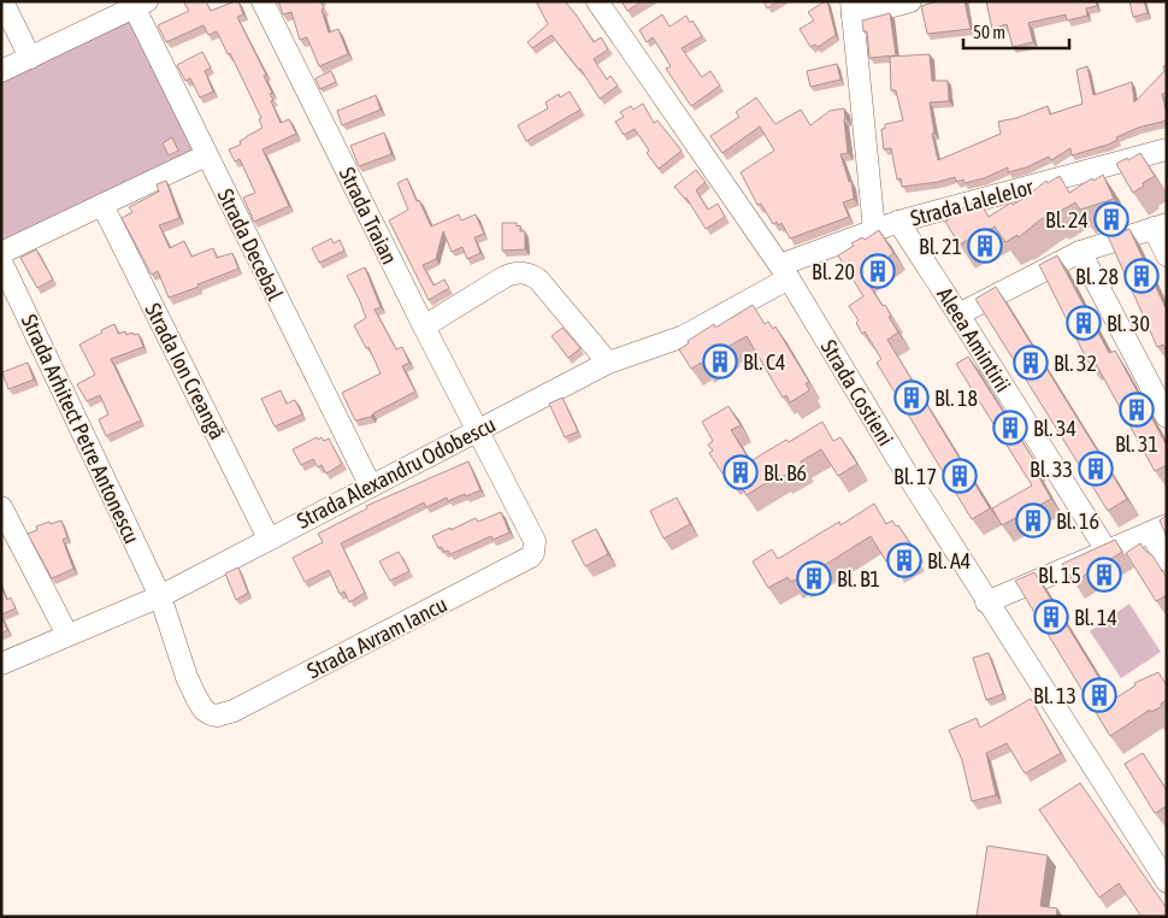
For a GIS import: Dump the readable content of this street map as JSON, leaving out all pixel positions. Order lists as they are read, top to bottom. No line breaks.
{"streets":{"street":["Strada Lalelelor","Strada Traian","Strada Decebal","Aleea Amintirii","Strada Ion Creangă","Strada Costieni","Strada Arhitect Petre Antonescu","Strada Alexandru Odobescu","Strada Avram Iancu"]},"crossings":[["Strada Lalelelor","Aleea Amintirii"],["Strada Lalelelor","Strada Costieni"],["Strada Lalelelor","Strada Alexandru Odobescu"],["Strada Traian","Strada Alexandru Odobescu"],["Strada Traian","Strada Avram Iancu"],["Strada Decebal","Strada Alexandru Odobescu"],["Strada Ion Creangă","Strada Alexandru Odobescu"],["Strada Costieni","Strada Alexandru Odobescu"],["Strada Arhitect Petre Antonescu","Strada Alexandru Odobescu"],["Strada Arhitect Petre Antonescu","Strada Avram Iancu"],["Strada Alexandru Odobescu","Strada Avram Iancu"]],"places":{"building":["Bl. 24","Bl. 21","Bl. 20","Bl. 28","Bl. 30","Bl. C4","Bl. 32","Bl. 18","Bl. 31","Bl. 34","Bl. 33","Bl. B6","Bl. 17","Bl. 16","Bl. A4","Bl. 15","Bl. B1","Bl. 14","Bl. 13"]},"scale_bar":"50 m"}
